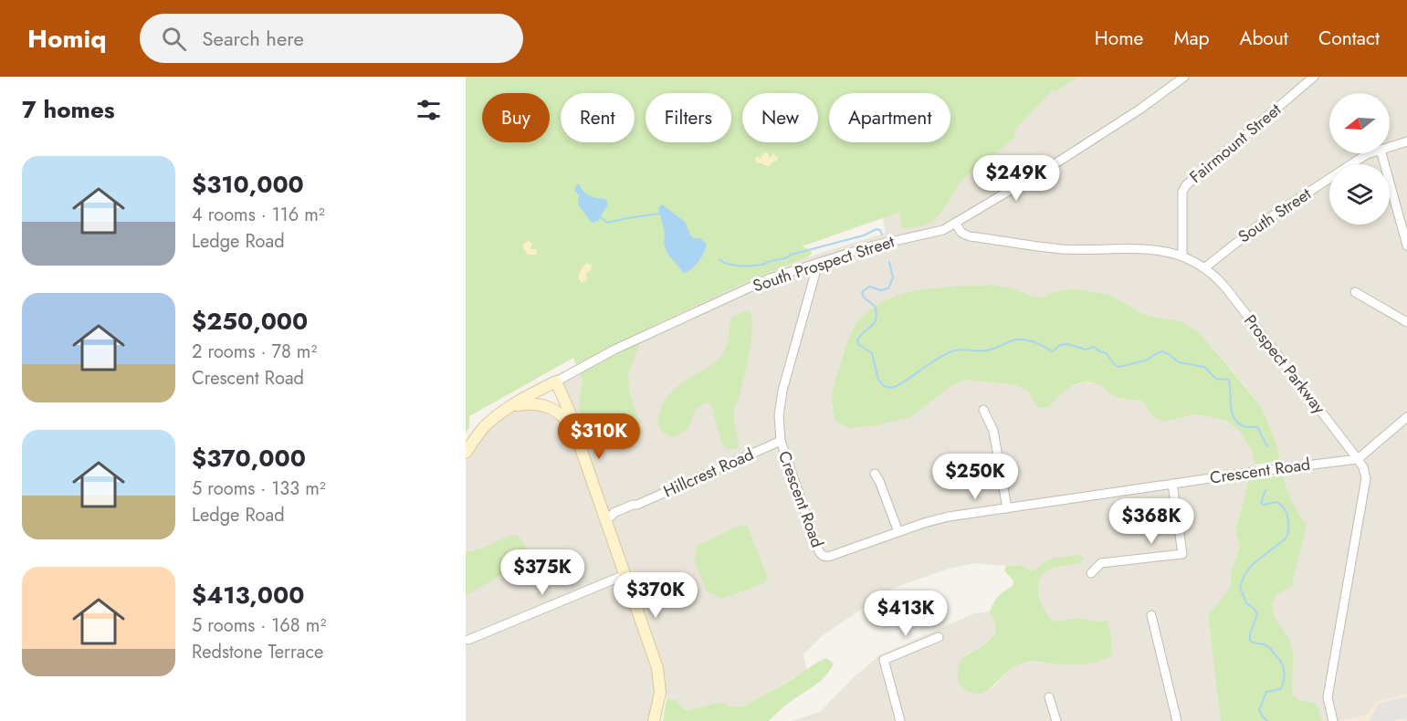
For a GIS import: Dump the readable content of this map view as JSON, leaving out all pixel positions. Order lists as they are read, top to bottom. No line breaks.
{"streets":{"street":["Fairmount Street","South Street","South Prospect Street","Prospect Parkway","Crescent Road","Hillcrest Road"]},"crossings":[["Fairmount Street","Prospect Parkway"],["South Street","Prospect Parkway"],["South Prospect Street","Prospect Parkway"],["South Prospect Street","Crescent Road"],["Prospect Parkway","Crescent Road"],["Crescent Road","Hillcrest Road"]],"north":"left","page":{"header":"Homiq","search":"Search here","nav":["Home","Map","About","Contact"],"heading":"7 homes","chip":["Buy","Rent","Filters","New","Apartment"],"list":[{"name":"$310,000","note":"4 rooms · 116 m² · Ledge Road"},{"name":"$250,000","note":"2 rooms · 78 m² · Crescent Road"},{"name":"$370,000","note":"5 rooms · 133 m² · Ledge Road"},{"name":"$413,000","note":"5 rooms · 168 m² · Redstone Terrace"}],"price":["$249K","$310K","$250K","$368K","$375K","$370K","$413K"]}}
